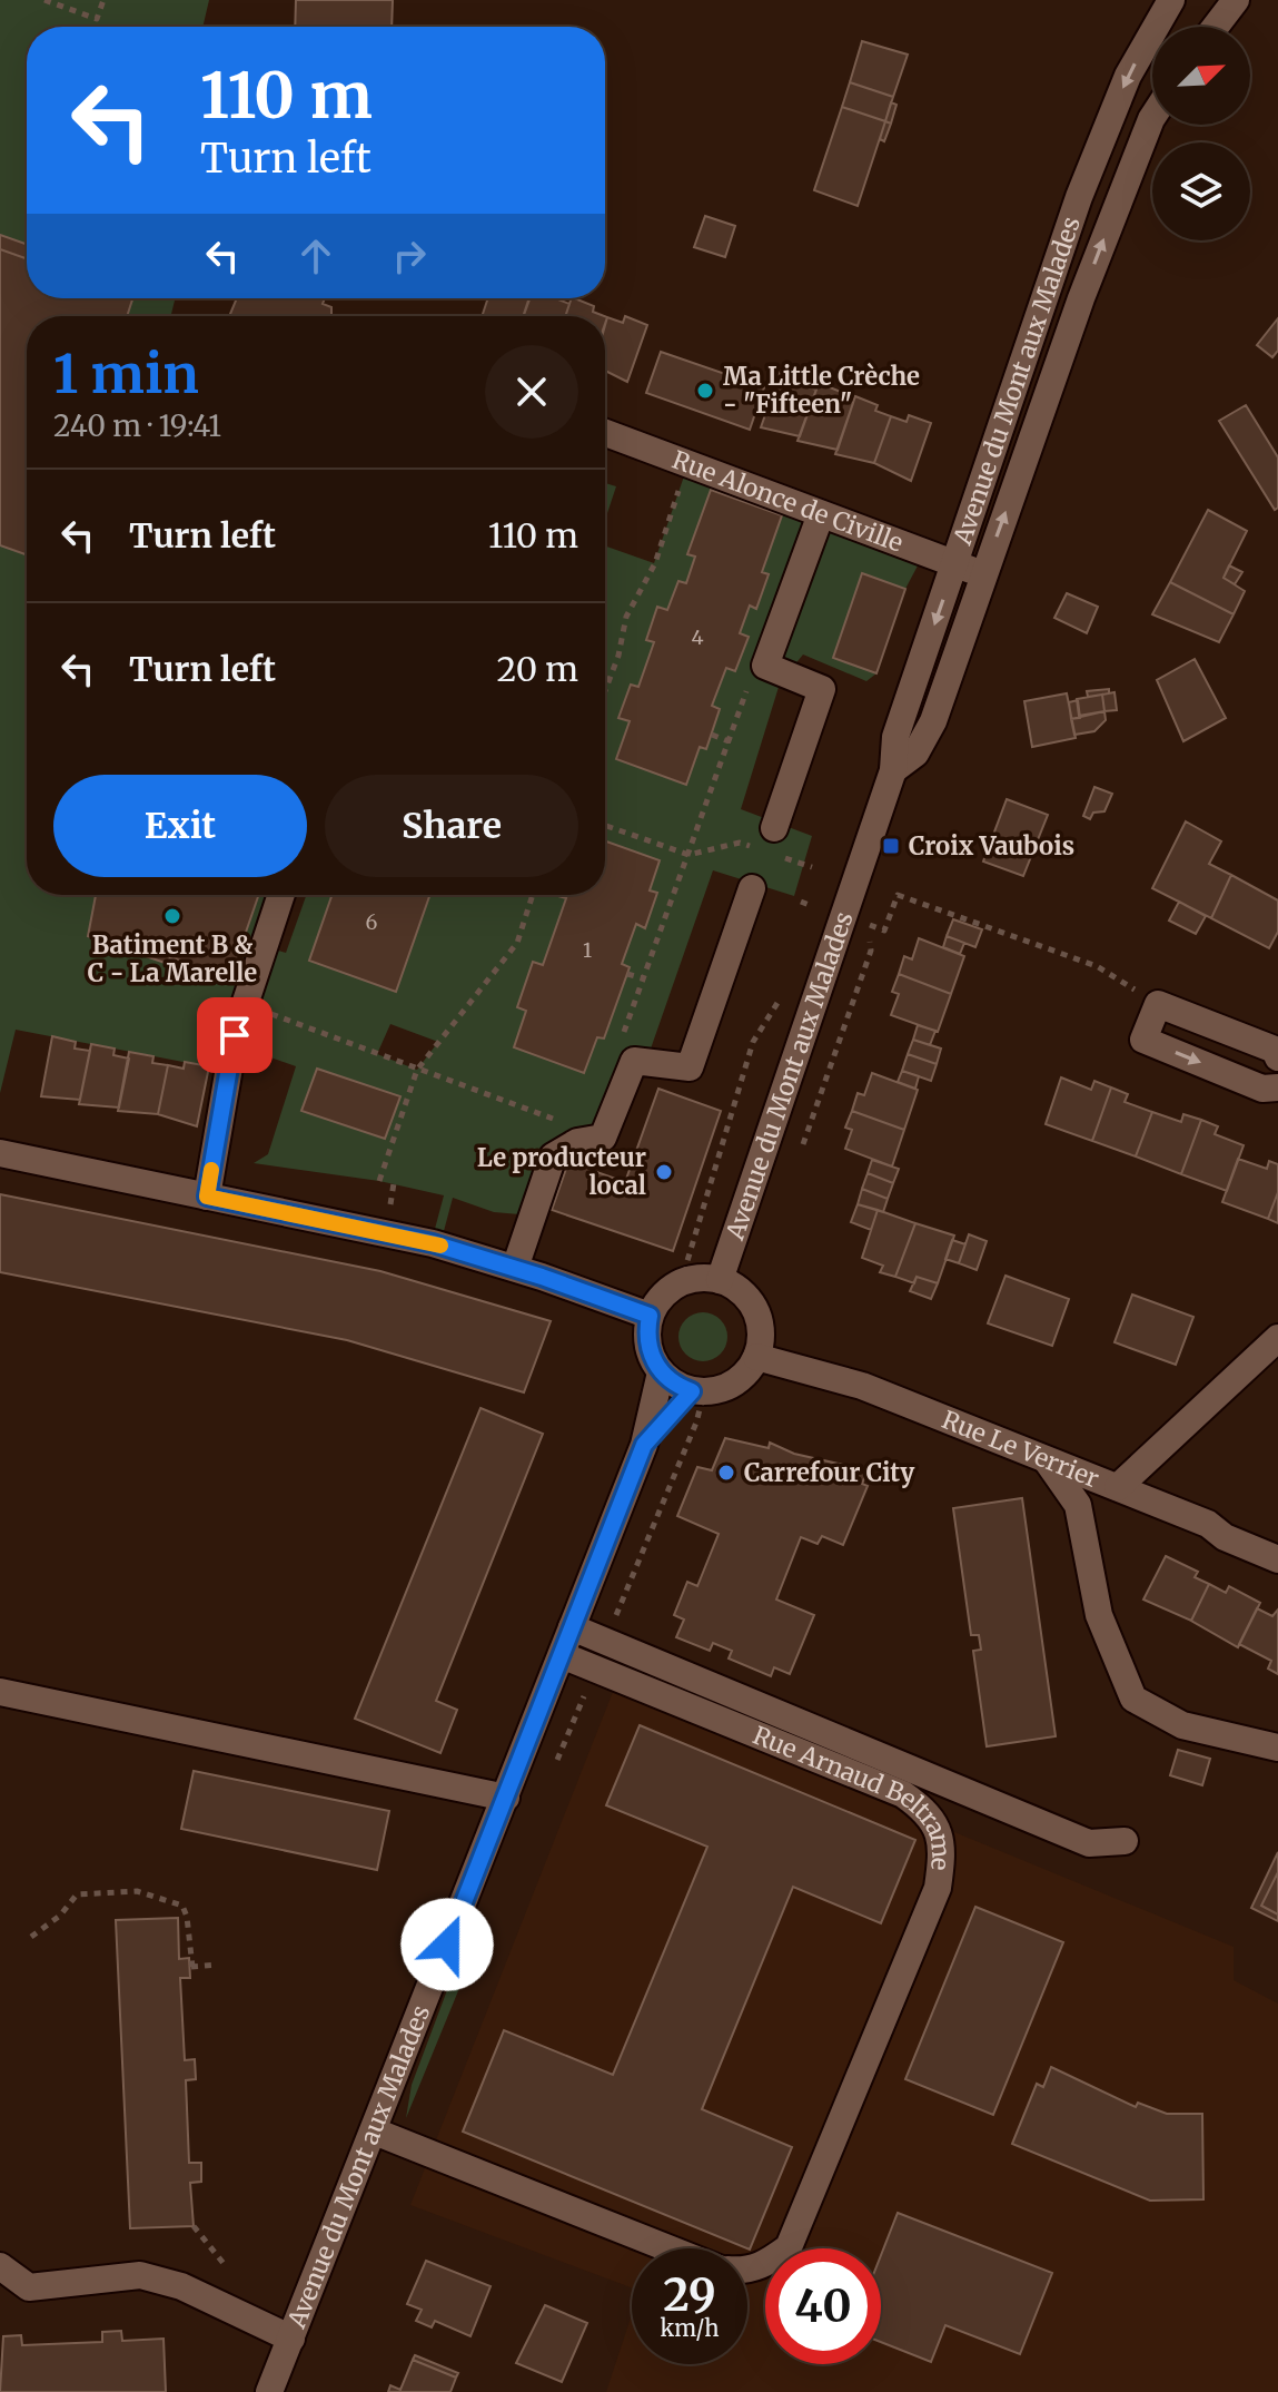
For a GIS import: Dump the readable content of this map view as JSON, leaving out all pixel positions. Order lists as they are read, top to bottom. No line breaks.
{"streets":{"street":["Avenue du Mont aux Malades","Rue Alonce de Civille","Rue Le Verrier","Rue Arnaud Beltrame"]},"crossings":[["Avenue du Mont aux Malades","Rue Alonce de Civille"],["Avenue du Mont aux Malades","Rue Le Verrier"],["Avenue du Mont aux Malades","Rue Arnaud Beltrame"]],"places":{"other":["Ma Little Crèche - \"Fifteen\"","Batiment B & C - La Marelle","Le producteur local","Carrefour City"],"transit":["Croix Vaubois"]},"house_numbers":["4","6","1"],"north":"top right","page":{"turn":["110 m","Turn left"],"heading":["1 min","240 m · 19:41"],"list":[{"name":"Turn left","value":"110 m"},{"name":"Turn left","value":"20 m"}],"buttons":["Exit","Share"],"speed":"29 km/h","limit":"40"}}
